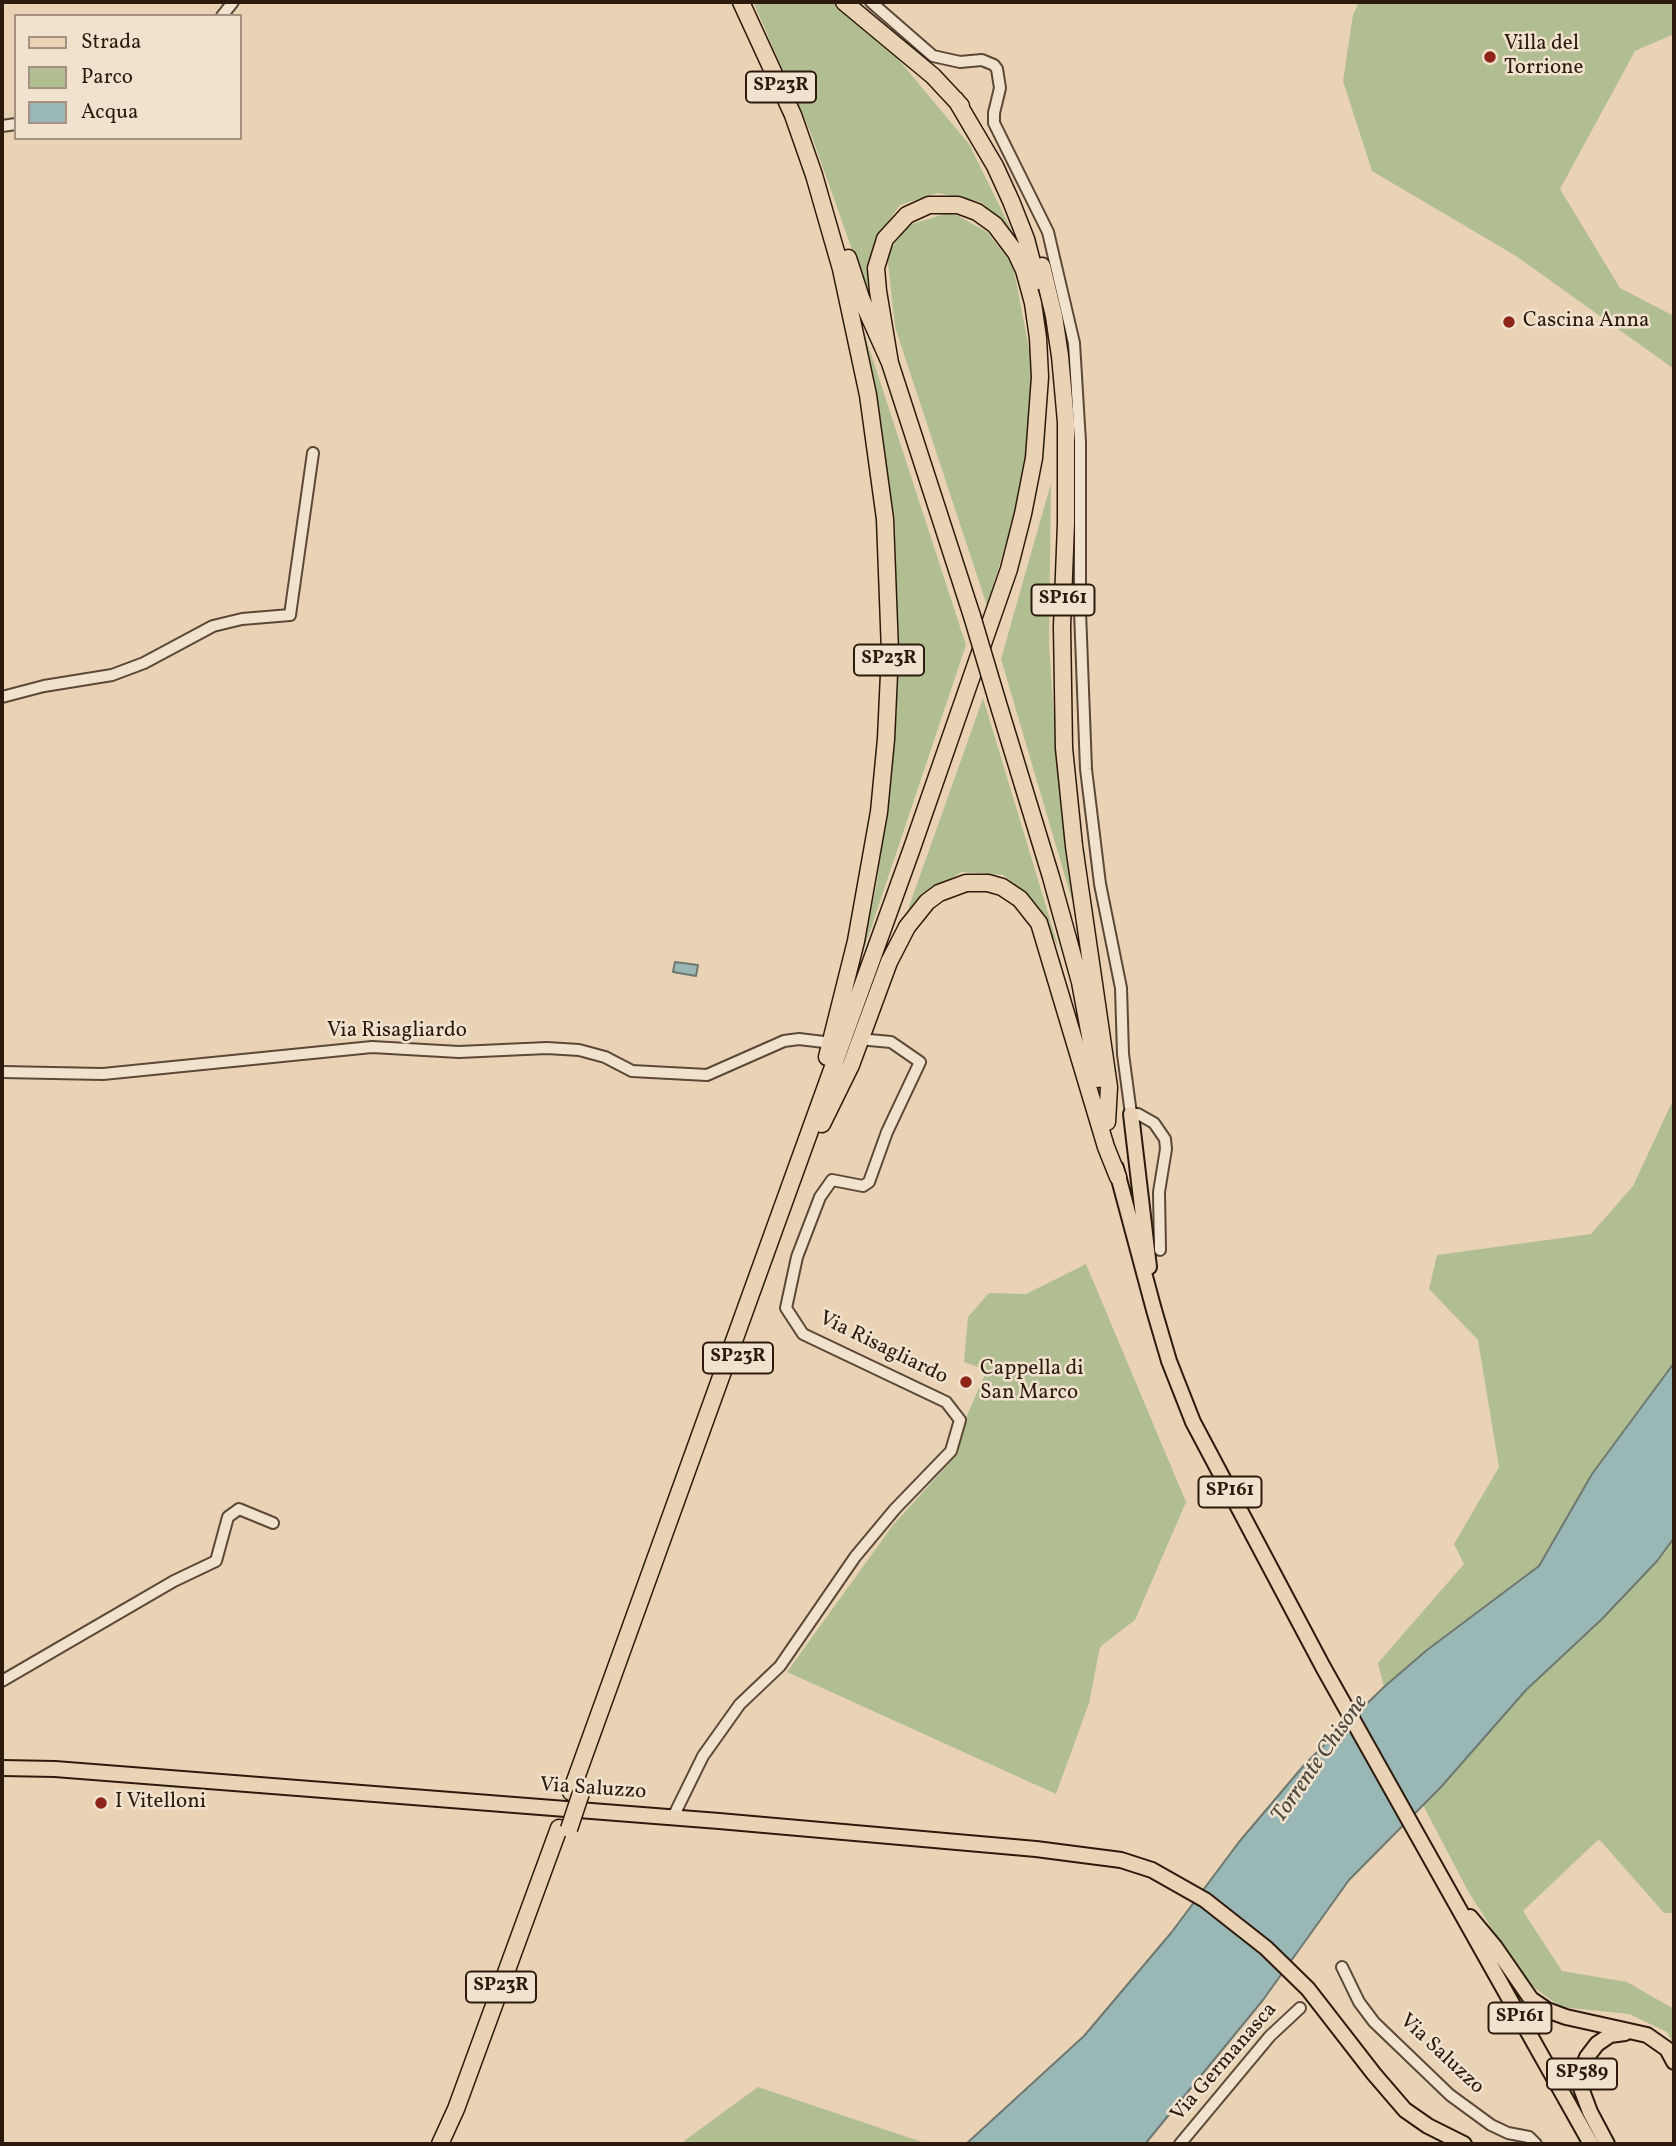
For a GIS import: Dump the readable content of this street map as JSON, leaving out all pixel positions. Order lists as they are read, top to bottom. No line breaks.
{"streets":{"highway":["SP23R","SP161"],"main road":["Via Saluzzo","SP589"],"street":["Via Risagliardo","Via Germanasca"]},"crossings":[["SP23R","SP161"],["SP161","SP589"],["Via Risagliardo","Via Saluzzo"]],"water":["Torrente Chisone"],"places":["Villa del Torrione","Cascina Anna","Cappella di San Marco","I Vitelloni"],"legend":["Strada","Parco","Acqua"]}
